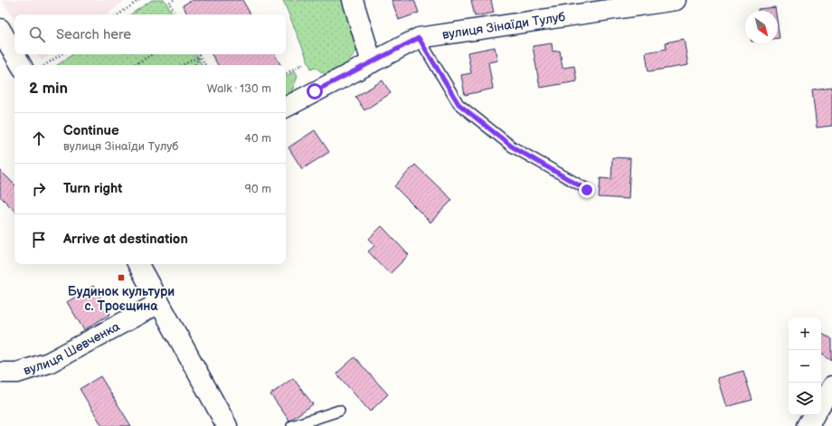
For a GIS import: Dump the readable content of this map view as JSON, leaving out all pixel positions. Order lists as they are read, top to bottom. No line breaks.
{"streets":{"street":["вулиця Зінаїди Тулуб","вулиця Шевченка"]},"places":{"transit":["Будинок культури с. Троєщина"]},"north":"bottom right","page":{"search":"Search here","heading":["2 min","Walk · 130 m"],"list":[["Continue","вулиця Зінаїди Тулуб","40 m"],["Turn right","90 m"],"Arrive at destination"],"map_buttons":["+","−"]}}
